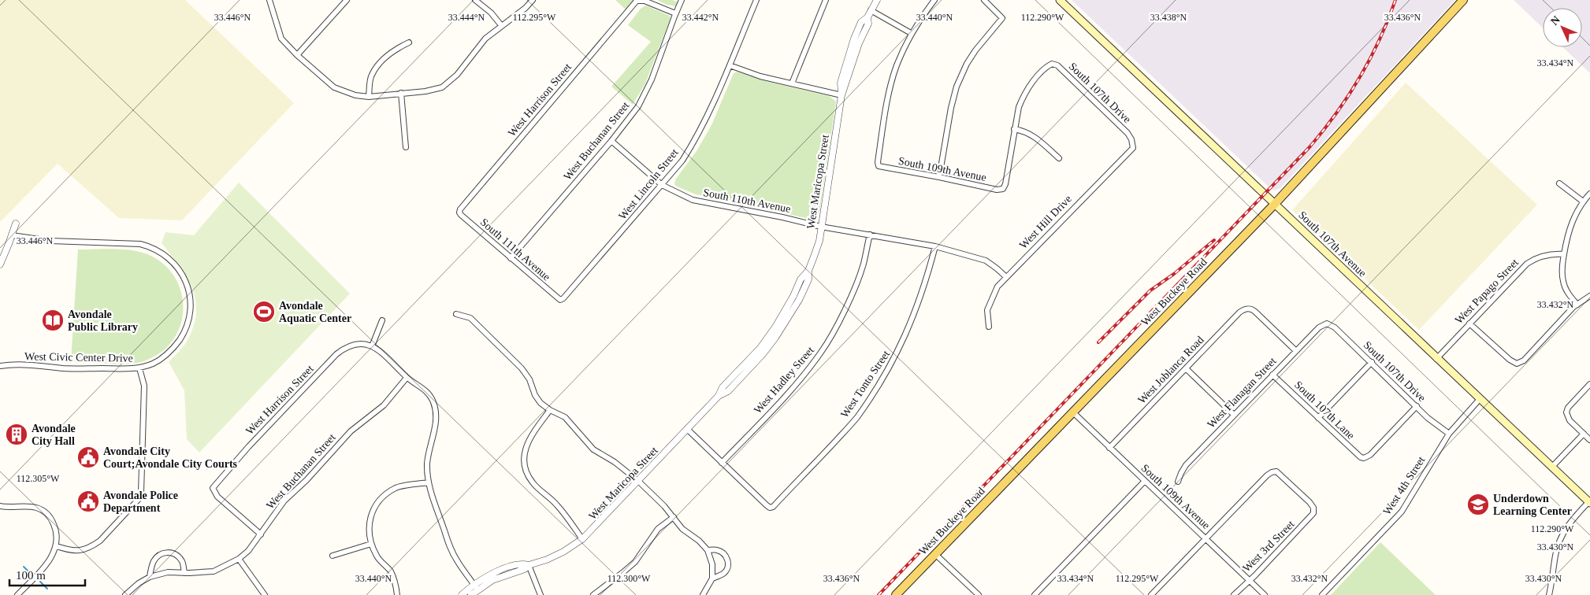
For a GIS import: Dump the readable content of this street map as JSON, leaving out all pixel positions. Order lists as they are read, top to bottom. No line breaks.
{"streets":{"main road":["South 107th Avenue","West Buckeye Road"],"street":["South 107th Drive","West Harrison Street","West Buchanan Street","South 109th Avenue","West Maricopa Street","West Lincoln Street","South 110th Avenue","West Hill Drive","South 111th Avenue","West Papago Street","West Civic Center Drive","West Joblanca Road","West Hadley Street","West Tonto Street","West Flanagan Street","South 107th Lane","West 4th Street","West 3rd Street"]},"crossings":[["South 107th Drive","South 109th Avenue"],["South 107th Drive","West Hill Drive"],["South 107th Drive","West Flanagan Street"],["South 107th Drive","South 107th Lane"],["South 107th Drive","West 4th Street"],["West Harrison Street","West Buchanan Street"],["West Harrison Street","South 111th Avenue"],["West Buchanan Street","South 110th Avenue"],["West Buchanan Street","South 111th Avenue"],["South 109th Avenue","West Buckeye Road"],["South 109th Avenue","West Joblanca Road"],["South 109th Avenue","West 3rd Street"],["West Maricopa Street","South 110th Avenue"],["West Lincoln Street","South 110th Avenue"],["West Lincoln Street","South 111th Avenue"],["South 110th Avenue","West Hill Drive"],["South 110th Avenue","West Hadley Street"],["South 110th Avenue","West Tonto Street"],["South 107th Avenue","West Papago Street"],["South 107th Avenue","West Buckeye Road"],["South 107th Avenue","West 4th Street"],["West Joblanca Road","West Flanagan Street"],["West Hadley Street","West Tonto Street"],["West Flanagan Street","South 107th Lane"]],"places":{"sports":["Avondale Aquatic Center"],"library":["Avondale Public Library"],"building":["Avondale City Hall"],"public building":["Avondale City Court;Avondale City Courts","Avondale Police Department"],"school or university":["Underdown Learning Center"]},"scale_bar":"100 m","north":"top left","coordinates":["112.295°W","112.290°W","33.446°N","33.444°N","33.442°N","33.440°N","33.438°N","33.436°N","33.434°N","33.432°N","112.305°W","33.430°N","112.300°W"]}
